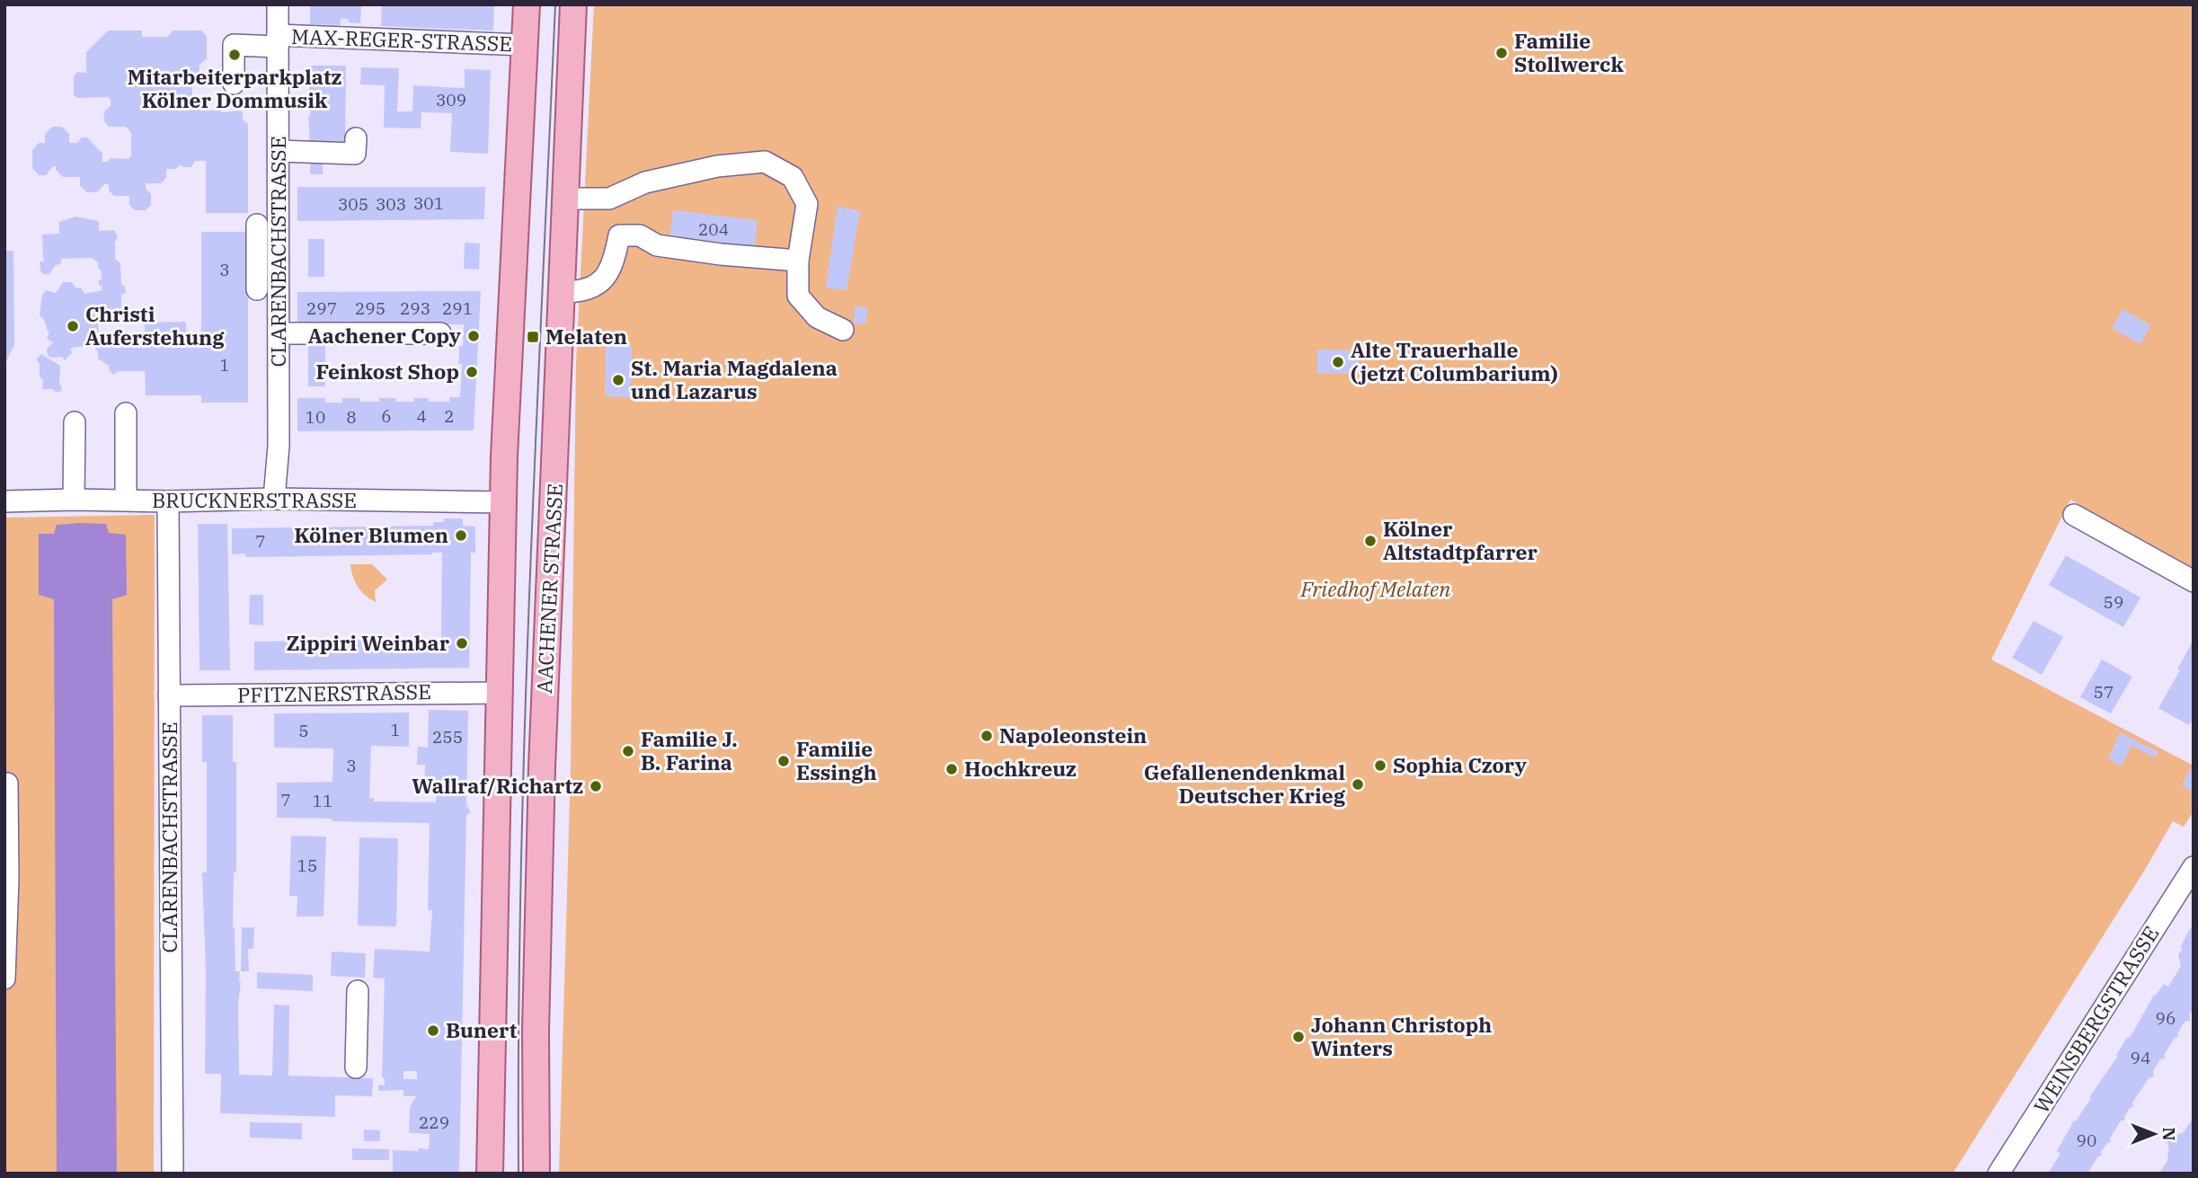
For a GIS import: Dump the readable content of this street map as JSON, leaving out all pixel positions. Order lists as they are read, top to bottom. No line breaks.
{"streets":{"main road":["AACHENER STRASSE"],"street":["MAX-REGER-STRASSE","CLARENBACHSTRASSE","BRUCKNERSTRASSE","PFITZNERSTRASSE","WEINSBERGSTRASSE"]},"crossings":[["MAX-REGER-STRASSE","CLARENBACHSTRASSE"],["CLARENBACHSTRASSE","BRUCKNERSTRASSE"],["CLARENBACHSTRASSE","PFITZNERSTRASSE"]],"parks":["Friedhof Melaten"],"places":{"other":["Familie Stollwerck","Mitarbeiterparkplatz Kölner Dommusik","Christi Auferstehung","Aachener Copy","Alte Trauerhalle (jetzt Columbarium)","Feinkost Shop","St. Maria Magdalena und Lazarus","Kölner Blumen","Kölner Altstadtpfarrer","Zippiri Weinbar","Napoleonstein","Familie J. B. Farina","Familie Essingh","Sophia Czory","Hochkreuz","Gefallenendenkmal Deutscher Krieg","Wallraf/Richartz","Bunert","Johann Christoph Winters"],"transit":["Melaten"]},"house_numbers":["309","301","305","303","204","3","297","295","293","291","1","6","4","2","10","8","7","59","57","1","5","255","3","7","11","15","96","94","229","90"],"north":"right"}
